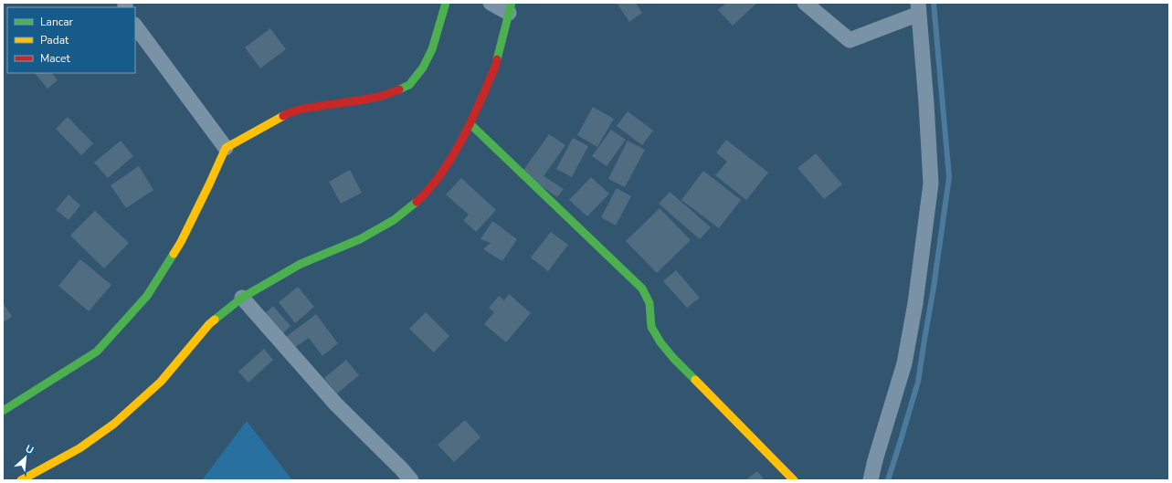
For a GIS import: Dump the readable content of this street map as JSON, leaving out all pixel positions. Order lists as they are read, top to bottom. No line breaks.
{"legend":["Lancar","Padat","Macet"],"north":"top right"}
